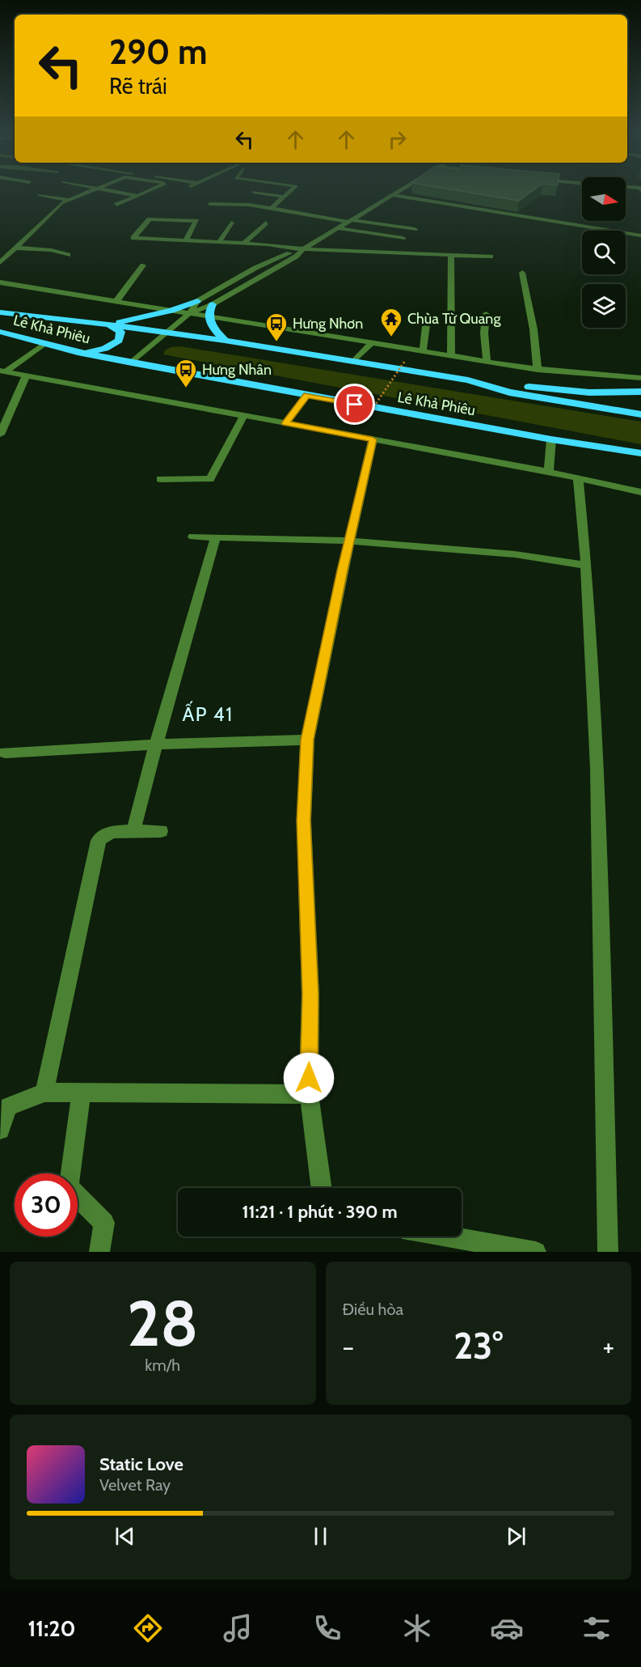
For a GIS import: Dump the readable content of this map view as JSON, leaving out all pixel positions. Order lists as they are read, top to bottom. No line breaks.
{"streets":{"highway":["Lê Khả Phiêu"]},"districts":["ẤP 41"],"places":{"temple":["Chùa Từ Quang"],"bus stop":["Hưng Nhơn","Hưng Nhân"]},"north":"right","page":{"turn":["290 m","Rẽ trái"],"limit":"30","trip":"11:21 · 1 phút · 390 m","tile":[["28","km/h"],"Điều hòa"],"heat":["−","23°","+"],"song":["Static Love","Velvet Ray"],"tabs":"11:20"}}
